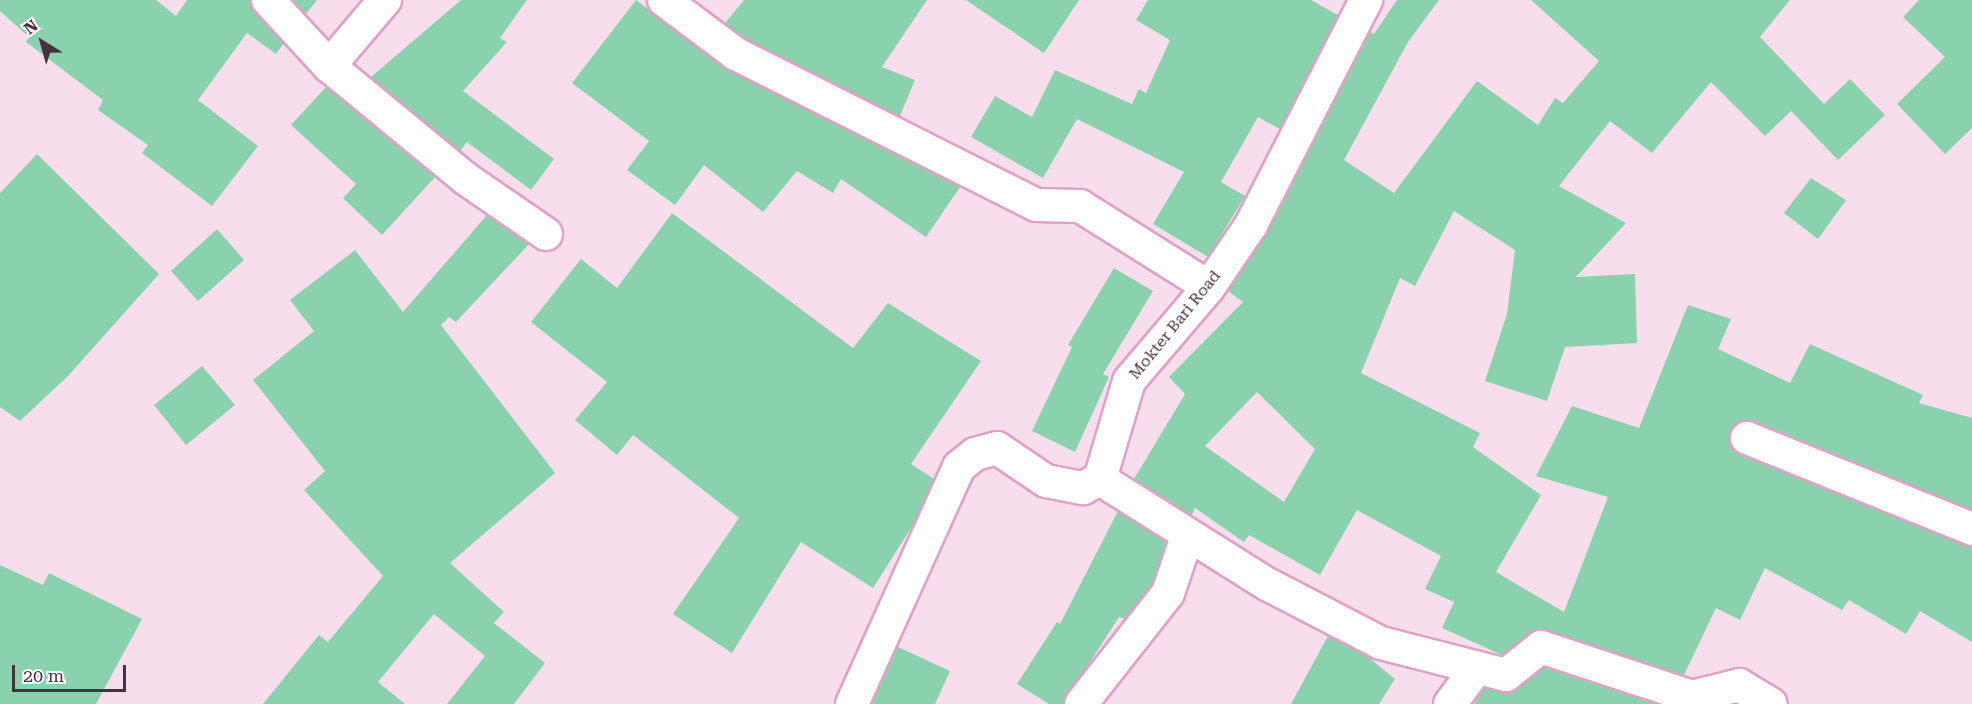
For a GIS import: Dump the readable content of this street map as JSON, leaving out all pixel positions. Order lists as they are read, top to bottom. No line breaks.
{"streets":{"street":["Mokter Bari Road"]},"scale_bar":"20 m","north":"top left"}
